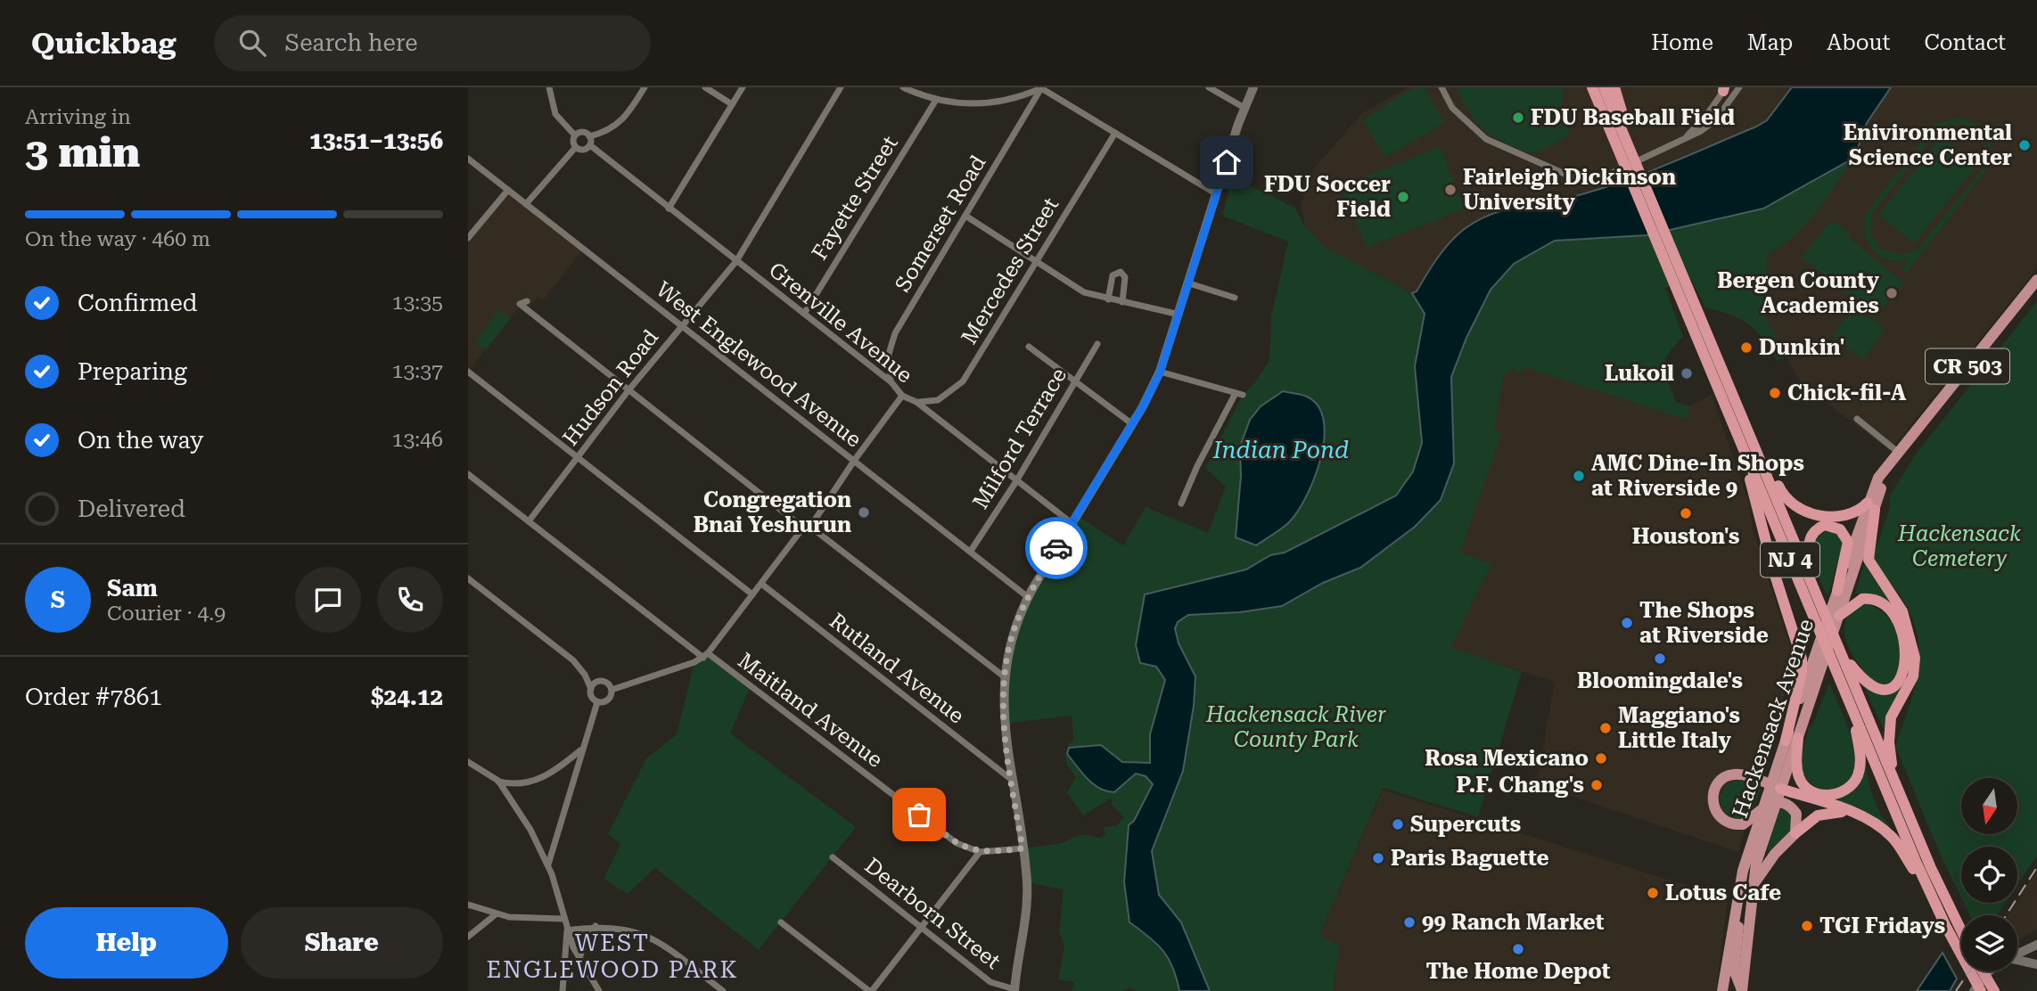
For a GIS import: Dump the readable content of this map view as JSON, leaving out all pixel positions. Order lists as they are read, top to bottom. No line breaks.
{"streets":{"highway":["NJ 4"],"main road":["CR 503","Hackensack Avenue"],"street":["Fayette Street","Somerset Road","Mercedes Street","Grenville Avenue","West Englewood Avenue","Hudson Road","Milford Terrace","Rutland Avenue","Maitland Avenue","Dearborn Street"]},"crossings":[["Fayette Street","Grenville Avenue"],["Somerset Road","Grenville Avenue"],["Mercedes Street","Grenville Avenue"],["Grenville Avenue","Hudson Road"],["Grenville Avenue","Milford Terrace"],["West Englewood Avenue","Hudson Road"],["West Englewood Avenue","Milford Terrace"],["Hudson Road","Maitland Avenue"]],"districts":["WEST ENGLEWOOD PARK"],"water":["Indian Pond"],"parks":["Hackensack Cemetery","Hackensack River County Park"],"places":["FDU Baseball Field","Enivironmental Science Center","Fairleigh Dickinson University","FDU Soccer Field","Bergen County Academies","Dunkin'","Lukoil","Chick-fil-A","AMC Dine-In Shops at Riverside 9","Congregation Bnai Yeshurun","Houston's","The Shops at Riverside","Bloomingdale's","Maggiano's Little Italy","Rosa Mexicano","P.F. Chang's","Supercuts","Paris Baguette","Lotus Cafe","99 Ranch Market","TGI Fridays","The Home Depot"],"north":"bottom","page":{"header":"Quickbag","search":"Search here","nav":["Home","Map","About","Contact"],"heading":["3 min","Arriving in","13:51–13:56"],"panel":["Sam","Courier · 4.9","Order #7861","$24.12"],"bar":"On the way · 460 m","list":[["Confirmed","13:35"],["Preparing","13:37"],["On the way","13:46"],"Delivered"],"round":"S","buttons":["Help","Share"]}}
